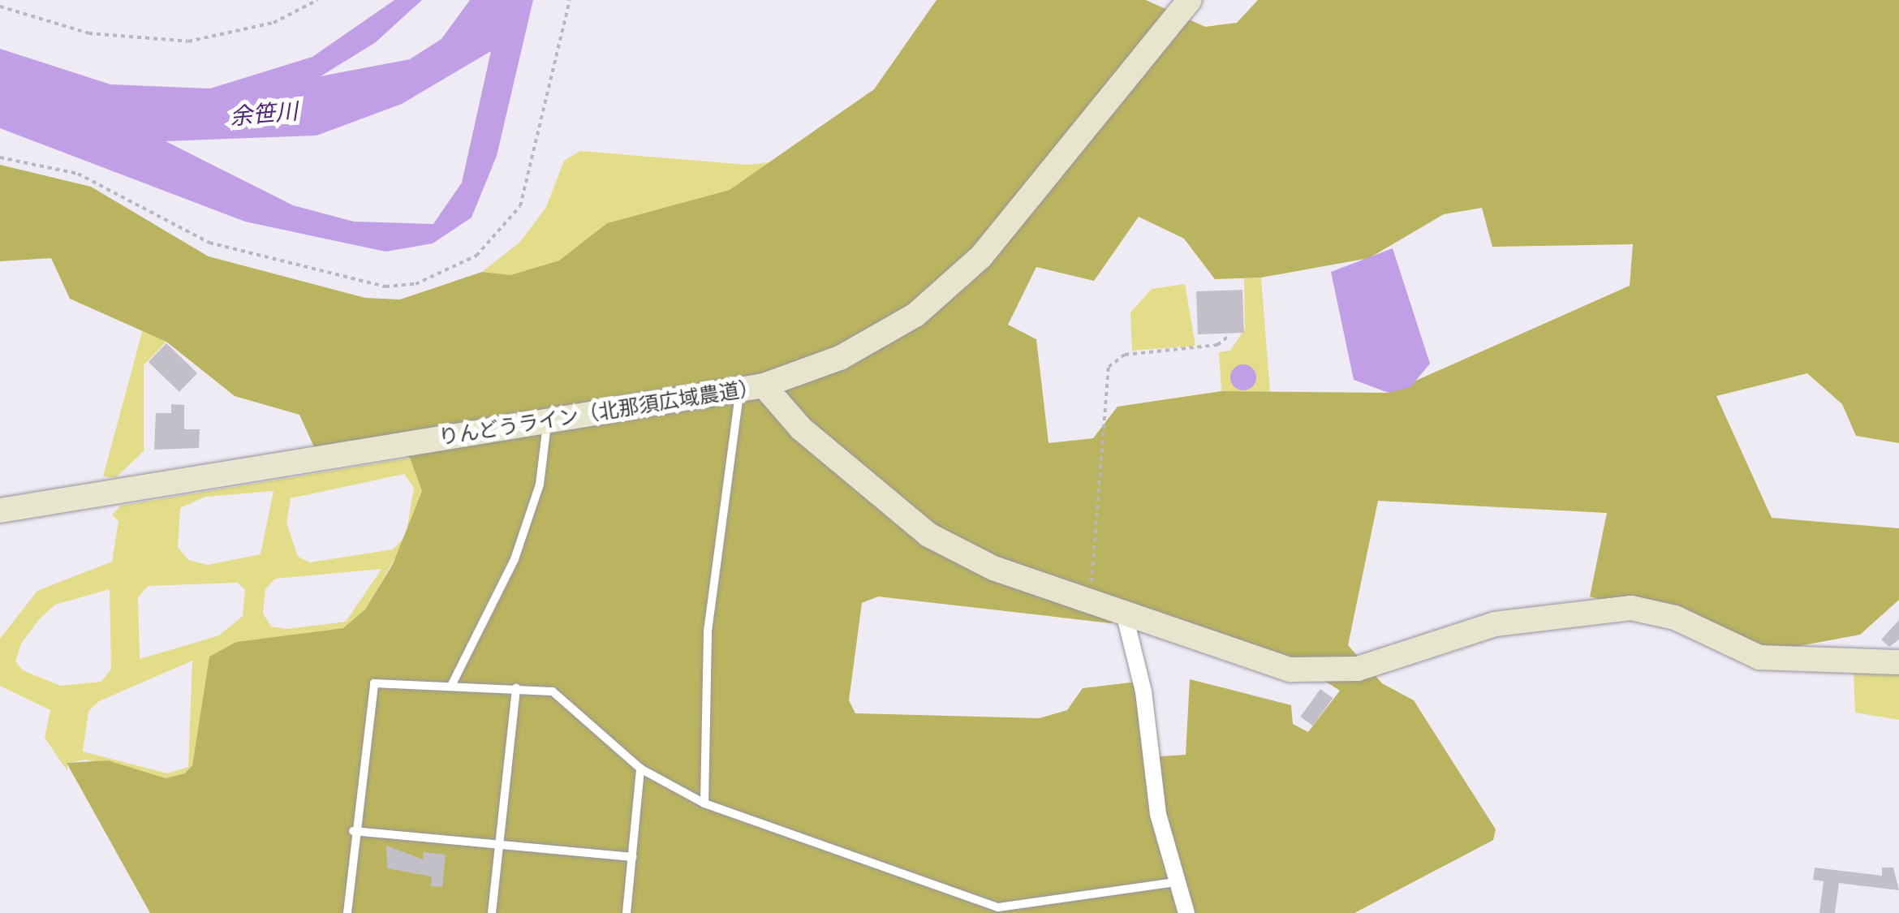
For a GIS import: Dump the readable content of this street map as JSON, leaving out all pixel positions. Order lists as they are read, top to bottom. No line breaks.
{"streets":{"street":["りんどうライン（北那須広域農道）"]},"water":["余笹川"]}
